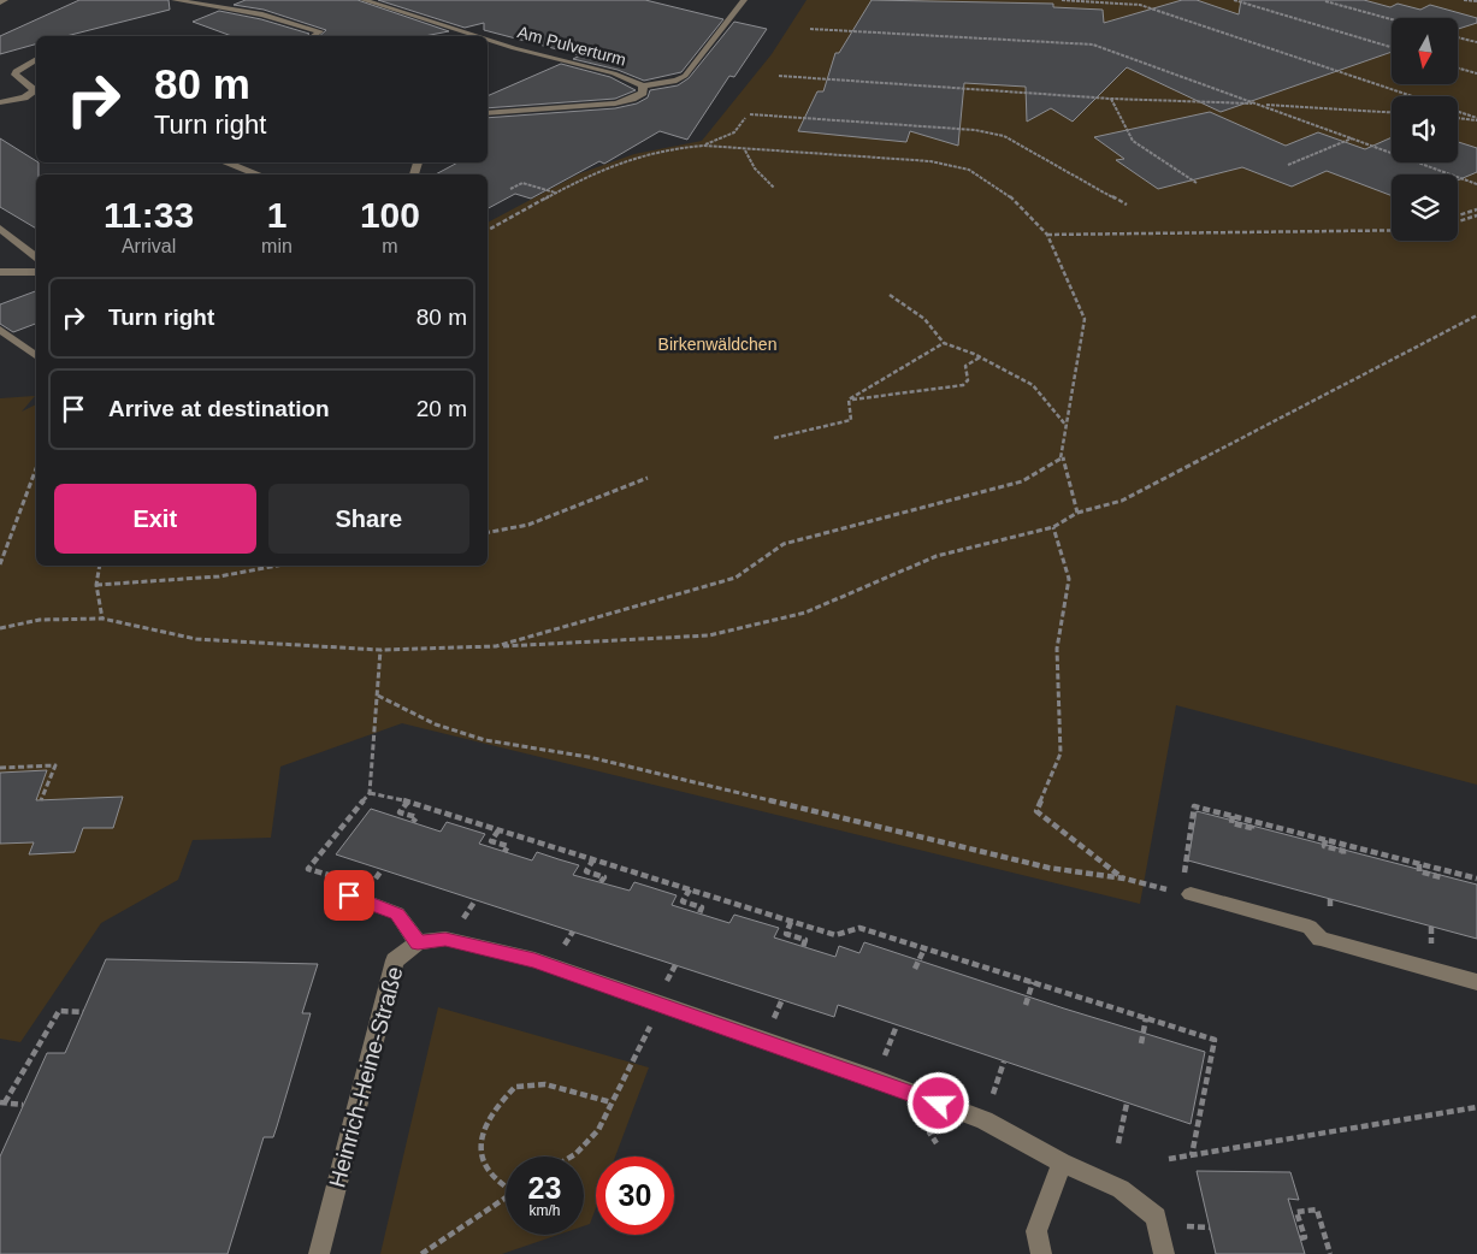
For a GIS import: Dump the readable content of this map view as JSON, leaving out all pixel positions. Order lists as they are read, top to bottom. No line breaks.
{"streets":{"street":["Am Pulverturm","Heinrich-Heine-Straße"]},"parks":["Birkenwäldchen"],"north":"bottom","page":{"turn":["80 m","Turn right"],"eta":["11:33","Arrival","1","min","100","m"],"list":[{"name":"Turn right","value":"80 m"},{"name":"Arrive at destination","value":"20 m"}],"buttons":["Exit","Share"],"speed":"23 km/h","limit":"30"}}
